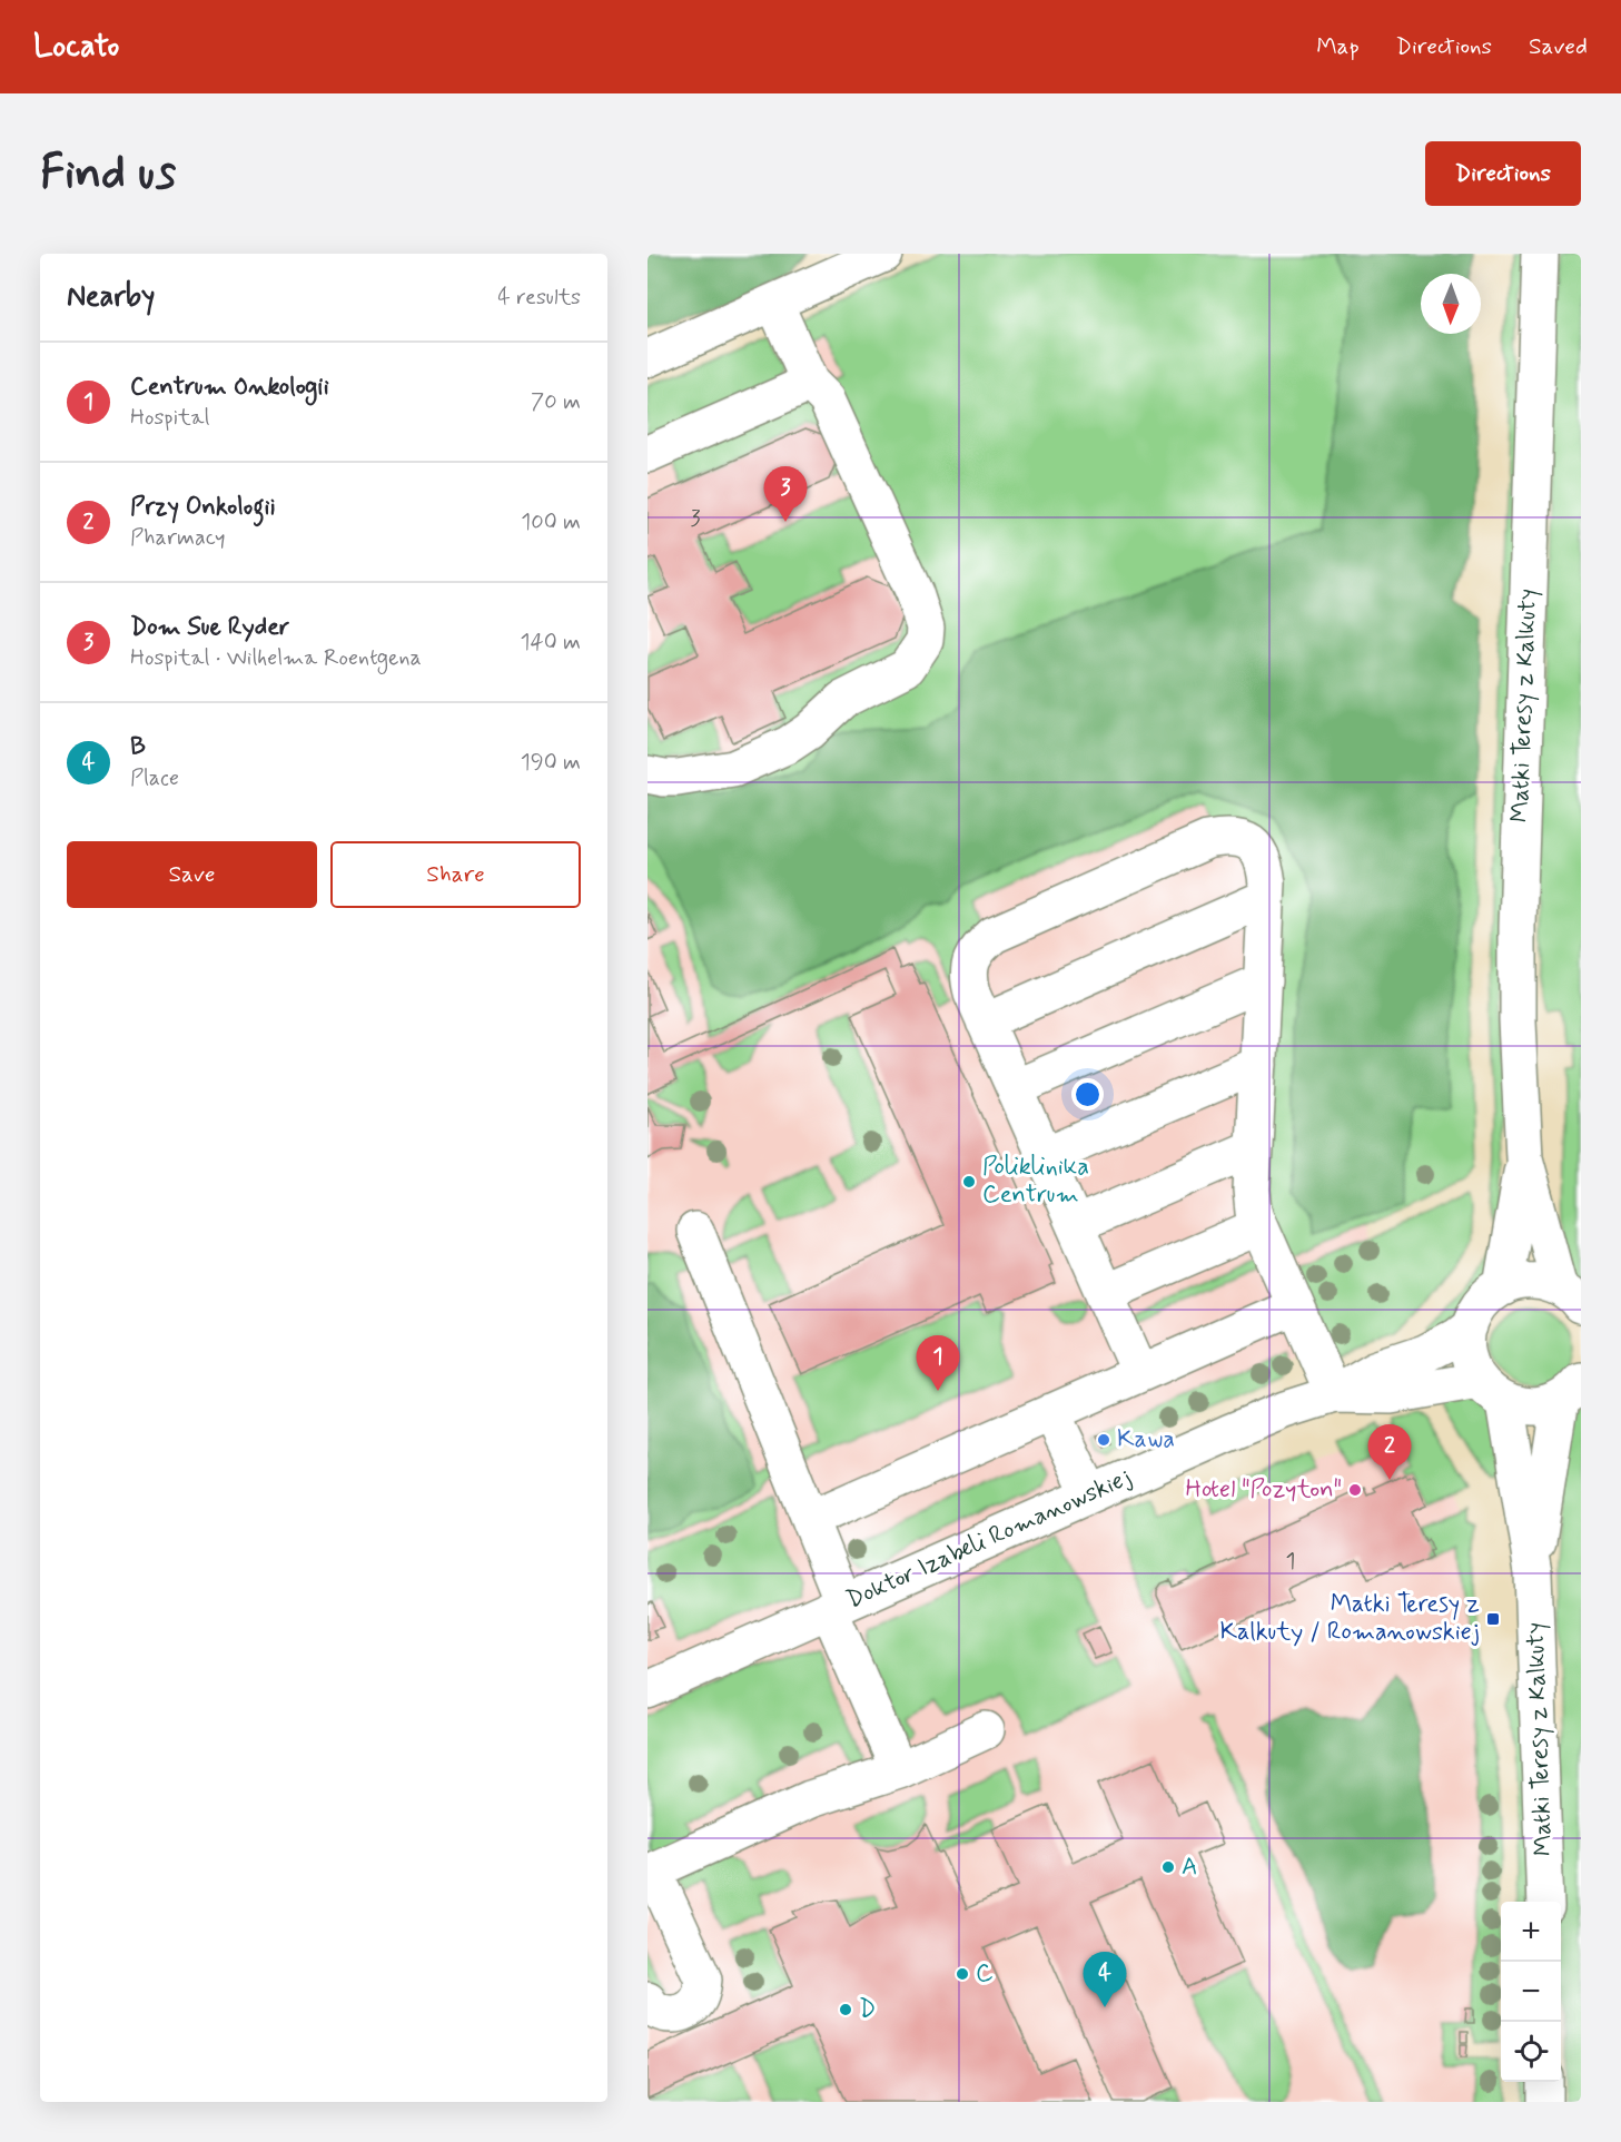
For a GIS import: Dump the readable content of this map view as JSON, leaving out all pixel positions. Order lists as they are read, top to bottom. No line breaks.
{"streets":{"street":["Matki Teresy z Kalkuty","Doktor Izabeli Romanowskiej"]},"crossings":[["Matki Teresy z Kalkuty","Doktor Izabeli Romanowskiej"]],"places":{"other":["Poliklinika Centrum","Kawa","Hotel \"Pozyton\"","A","C","D"],"transit":["Matki Teresy z Kalkuty / Romanowskiej"]},"house_numbers":["3","1"],"north":"bottom","page":{"header":"Locato","nav":["Map","Directions","Saved"],"buttons":["Directions",["Save","Share"]],"title":"Find us","heading":["Nearby","4 results"],"list":[{"mark":"1","name":"Centrum Onkologii","note":"Hospital","value":"70 m"},{"mark":"2","name":"Przy Onkologii","note":"Pharmacy","value":"100 m"},{"mark":"3","name":"Dom Sue Ryder","note":"Hospital · Wilhelma Roentgena","value":"140 m"},{"mark":"4","name":"B","note":"Place","value":"190 m"}],"pins":["3","1","2","4"],"map_buttons":["+","−"]}}
